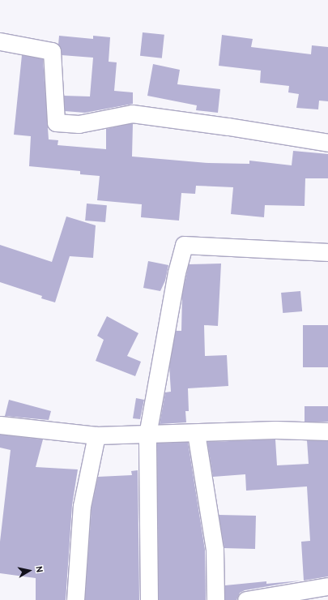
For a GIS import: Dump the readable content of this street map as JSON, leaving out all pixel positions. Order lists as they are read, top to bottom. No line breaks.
{"north":"right"}
